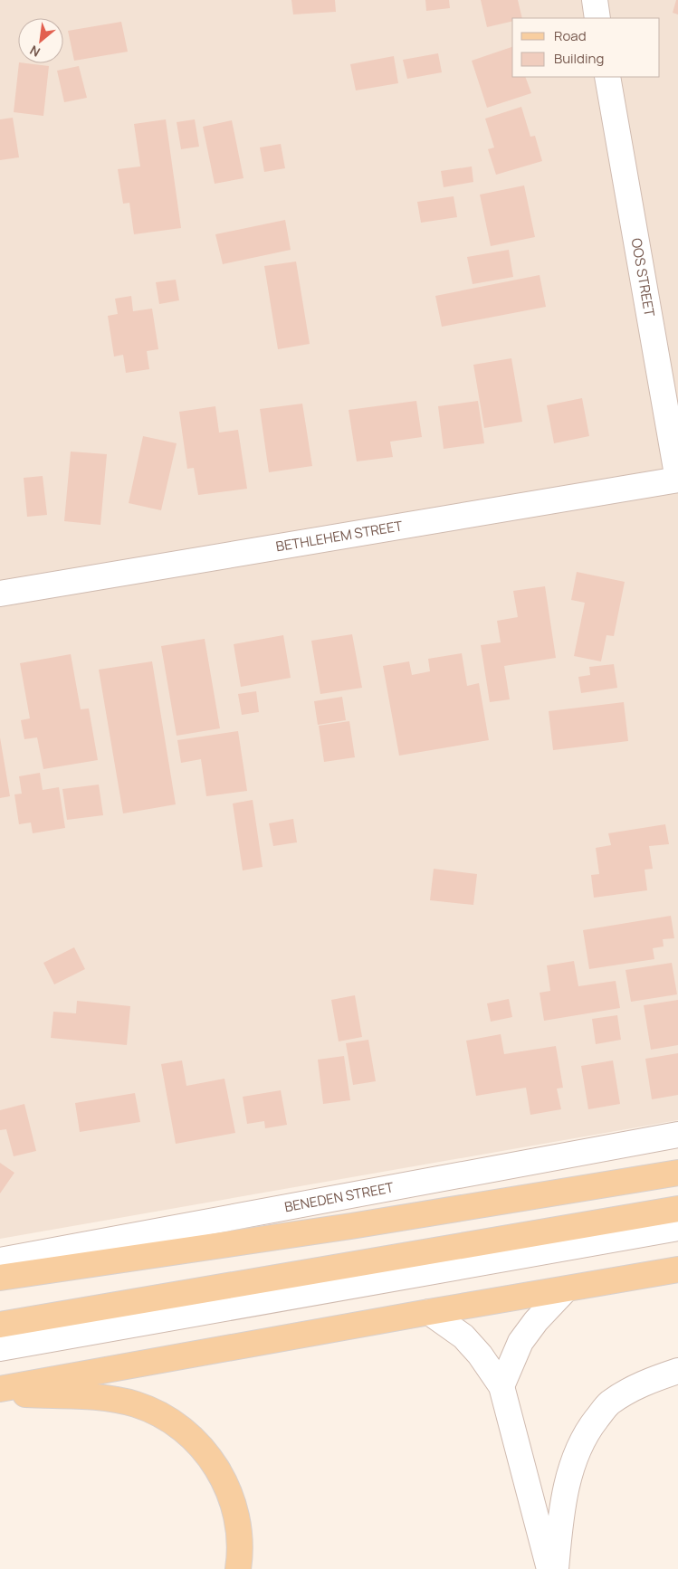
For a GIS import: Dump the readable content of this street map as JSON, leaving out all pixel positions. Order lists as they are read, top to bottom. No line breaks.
{"streets":{"street":["OOS STREET","BETHLEHEM STREET","BENEDEN STREET"]},"crossings":[["OOS STREET","BETHLEHEM STREET"]],"legend":["Road","Building"],"north":"bottom left"}
